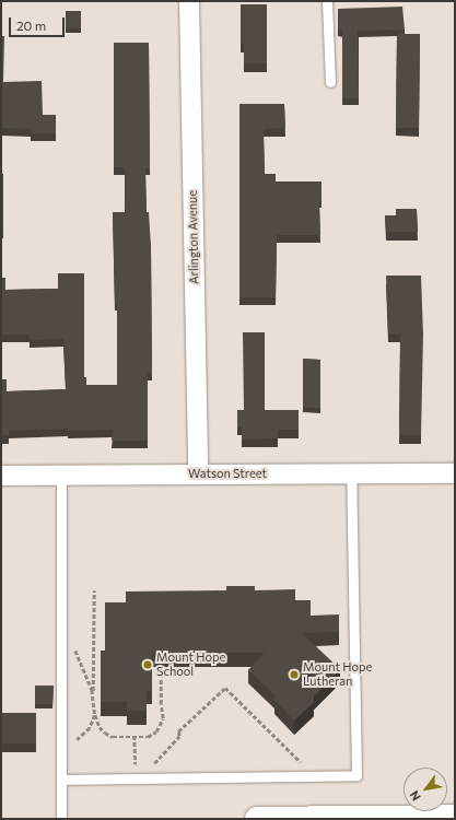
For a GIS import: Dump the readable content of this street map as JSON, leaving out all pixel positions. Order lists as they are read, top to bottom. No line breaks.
{"streets":{"street":["Arlington Avenue","Watson Street"]},"crossings":[["Arlington Avenue","Watson Street"]],"places":["Mount Hope School","Mount Hope Lutheran"],"scale_bar":"20 m","north":"bottom left"}
